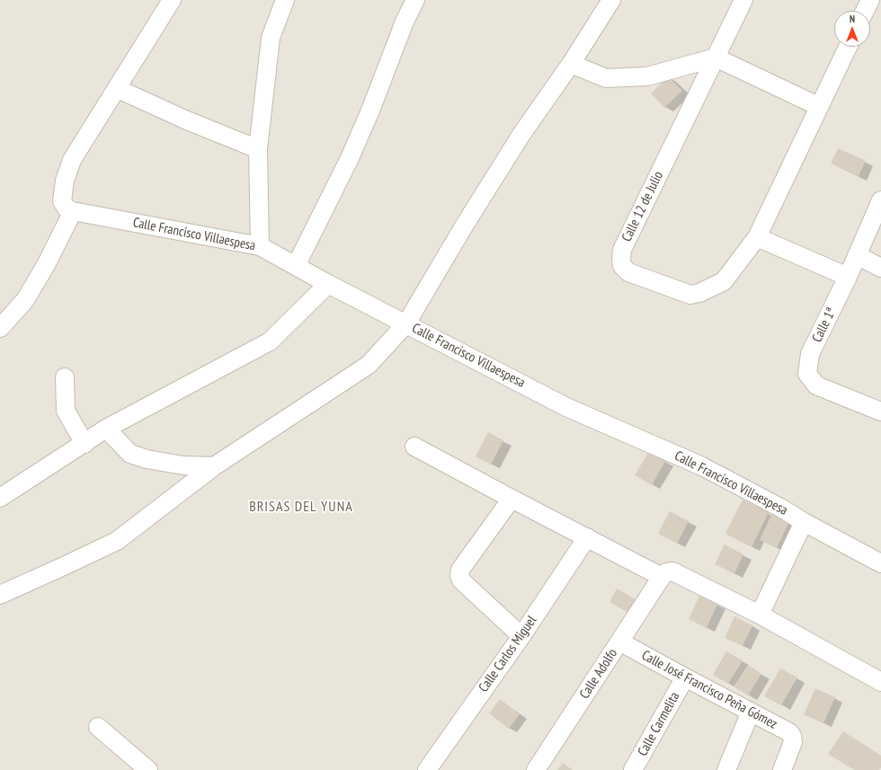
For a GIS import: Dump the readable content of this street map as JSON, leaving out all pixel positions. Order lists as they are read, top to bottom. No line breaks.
{"streets":{"street":["Calle 12 de Julio","Calle Francisco Villaespesa","Calle 1ª","Calle Carlos Miguel","Calle Adolfo","Calle José Francisco Peña Gómez","Calle Carmelita"]},"crossings":[["Calle Adolfo","Calle José Francisco Peña Gómez"],["Calle José Francisco Peña Gómez","Calle Carmelita"]],"districts":["BRISAS DEL YUNA"],"north":"top"}
